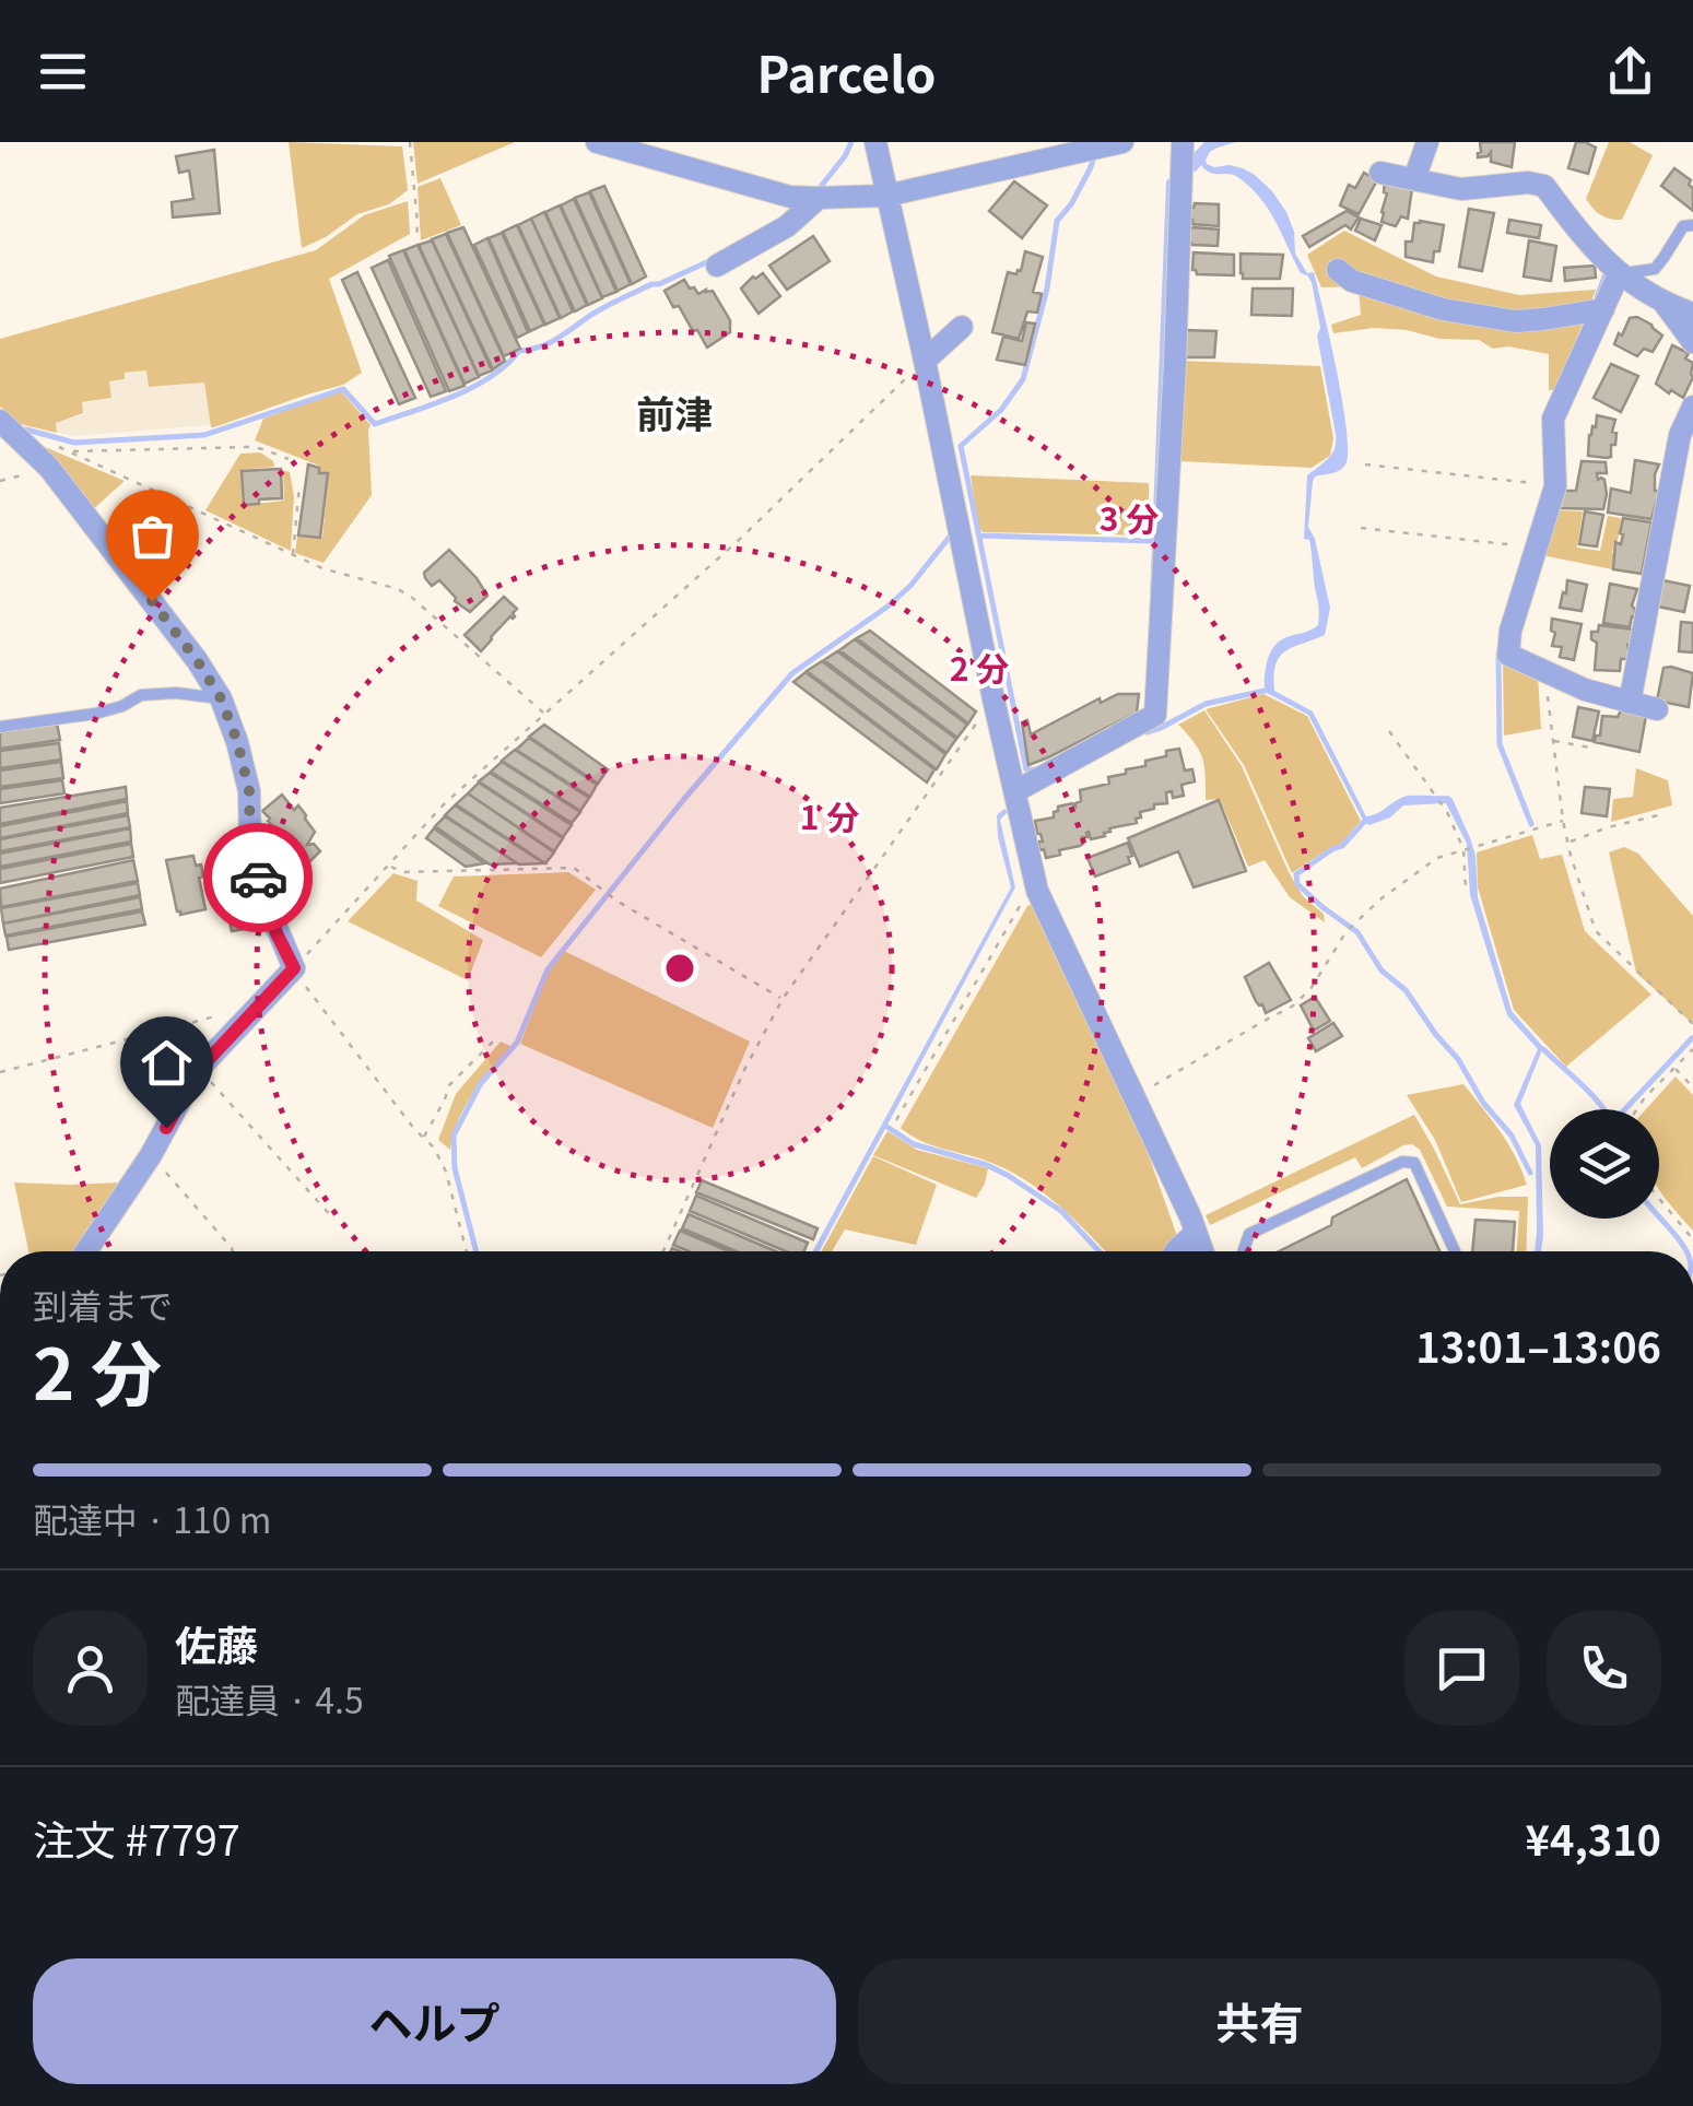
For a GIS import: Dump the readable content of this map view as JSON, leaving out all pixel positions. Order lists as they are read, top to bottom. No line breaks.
{"districts":["前津"],"page":{"header":"Parcelo","heading":["2 分","到着まで","13:01–13:06"],"panel":["佐藤","配達員 · 4.5","注文 #7797","¥4,310"],"bar":"配達中 · 110 m","buttons":["ヘルプ","共有"]},"rings":["3 分","2 分","1 分"]}
